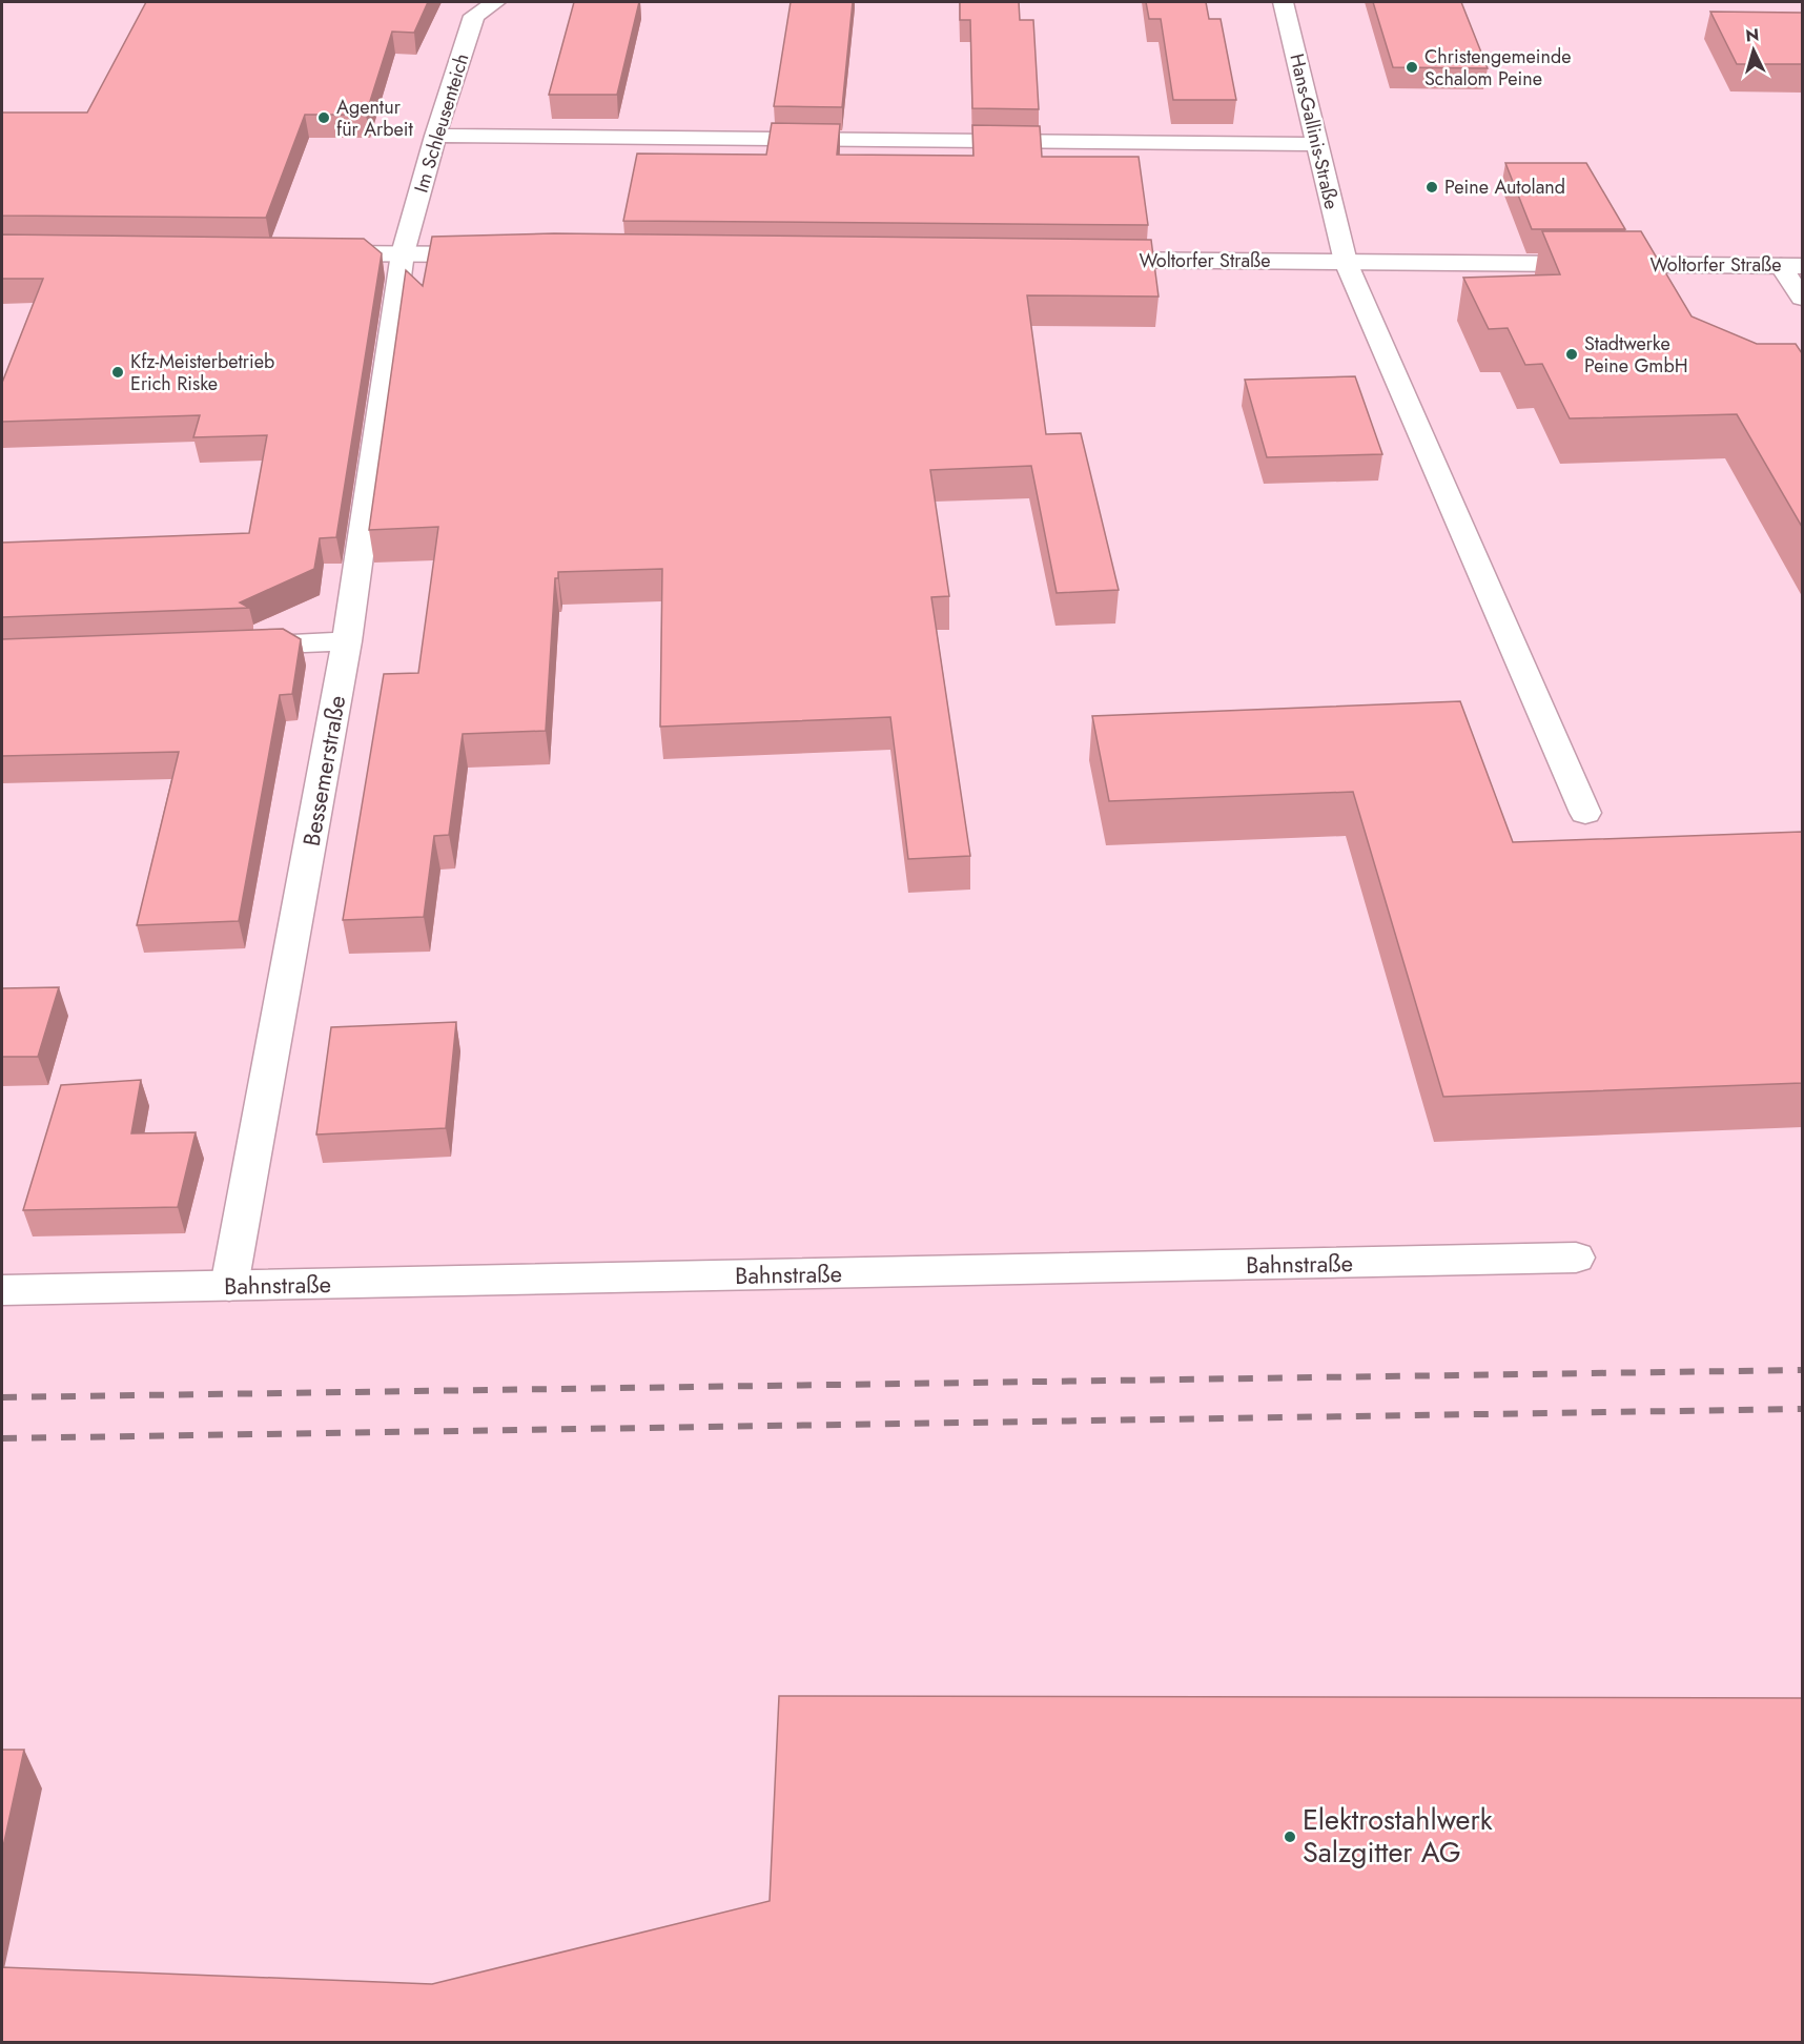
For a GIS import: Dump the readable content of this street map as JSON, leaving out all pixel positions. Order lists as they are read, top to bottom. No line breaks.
{"streets":{"street":["Im Schleusenteich","Hans-Gallinis-Straße","Woltorfer Straße","Bessemerstraße","Bahnstraße"]},"crossings":[["Im Schleusenteich","Bessemerstraße"],["Hans-Gallinis-Straße","Woltorfer Straße"],["Bessemerstraße","Bahnstraße"]],"places":["Christengemeinde Schalom Peine","Agentur für Arbeit","Peine Autoland","Stadtwerke Peine GmbH","Kfz-Meisterbetrieb Erich Riske","Elektrostahlwerk Salzgitter AG"],"north":"top"}
